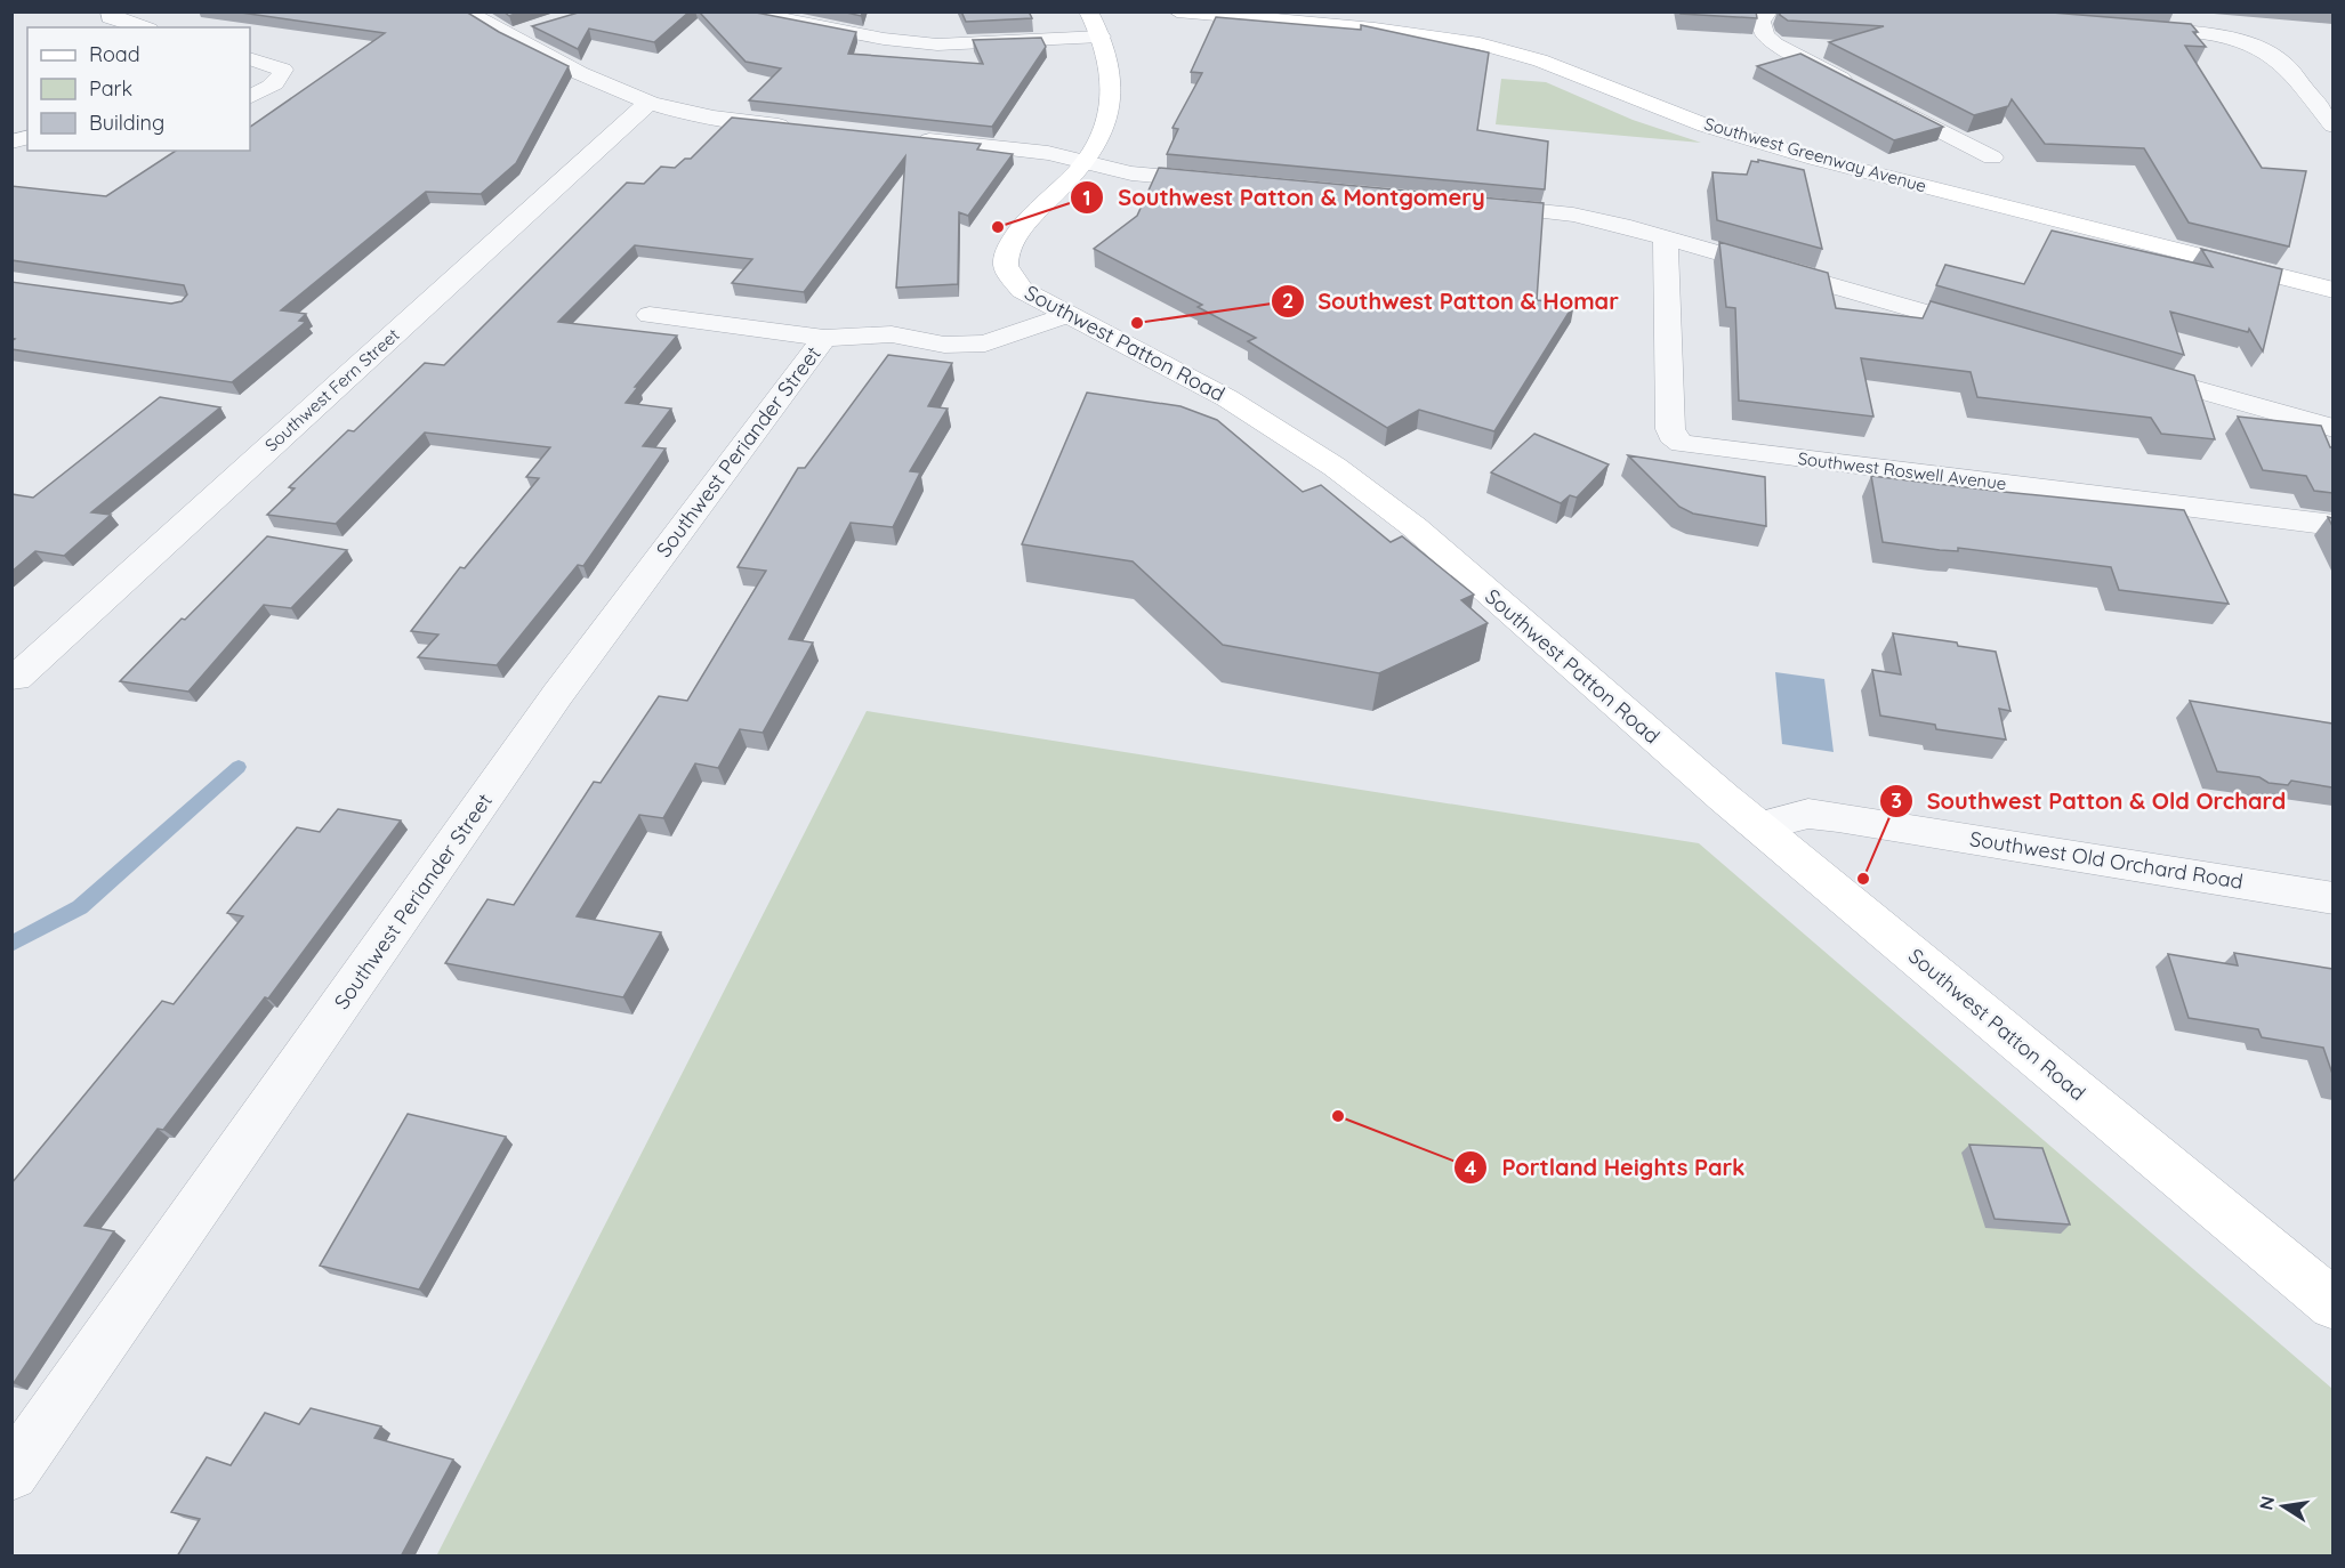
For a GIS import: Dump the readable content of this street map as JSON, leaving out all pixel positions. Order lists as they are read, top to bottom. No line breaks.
{"streets":{"main road":["Southwest Greenway Avenue","Southwest Patton Road"],"street":["Southwest Fern Street","Southwest Periander Street","Southwest Roswell Avenue","Southwest Old Orchard Road"]},"crossings":[["Southwest Patton Road","Southwest Old Orchard Road"]],"places":["Southwest Patton & Montgomery","Southwest Patton & Homar","Southwest Patton & Old Orchard","Portland Heights Park"],"legend":["Road","Park","Building"],"north":"left"}
